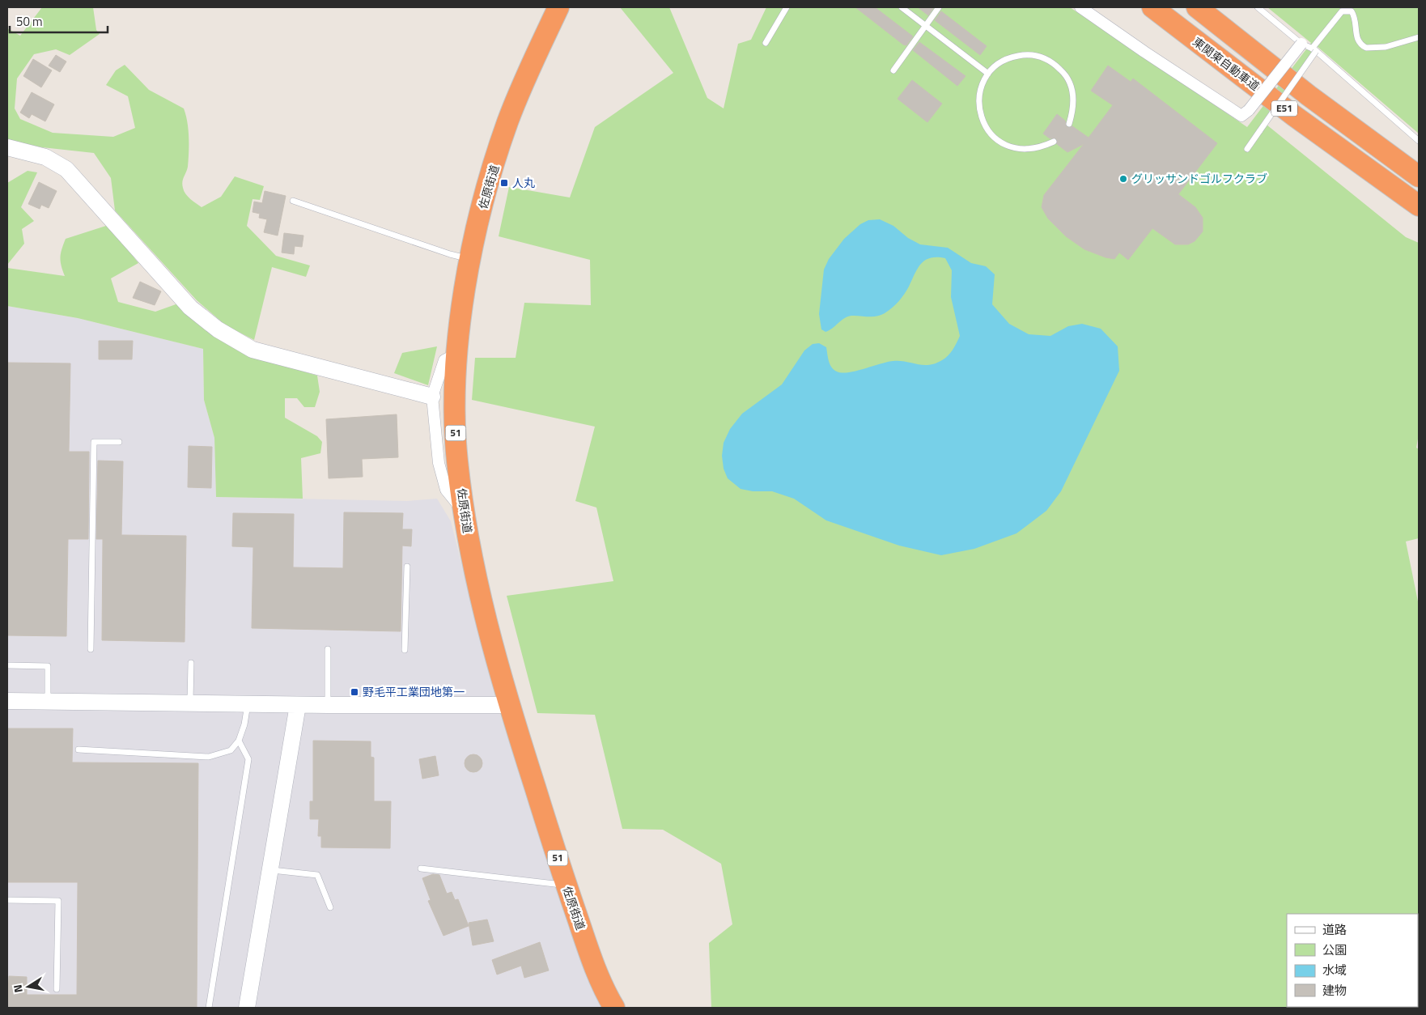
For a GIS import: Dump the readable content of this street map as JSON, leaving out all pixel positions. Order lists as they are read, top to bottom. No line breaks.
{"streets":{"highway":["東関東自動車道","E51","佐原街道","51"]},"places":{"other":["グリッサンドゴルフクラブ"],"transit":["人丸","野毛平工業団地第一"]},"legend":["道路","公園","水域","建物"],"scale_bar":"50 m","north":"left"}
